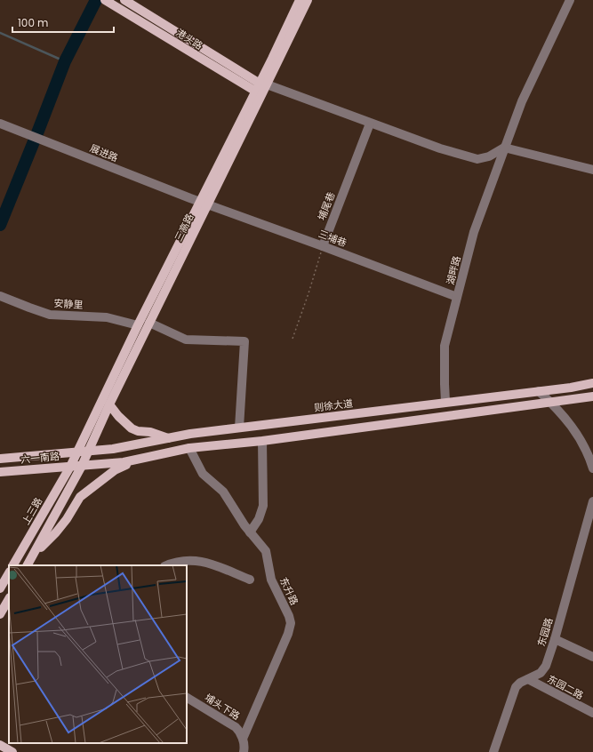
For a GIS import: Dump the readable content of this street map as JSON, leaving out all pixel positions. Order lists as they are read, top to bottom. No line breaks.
{"streets":{"main road":["港头路","三高路","则徐大道","六一南路","上三路"],"street":["展进路","埔尾巷","三埔巷","湖畔路","安静里","东升路","东园路","东园二路","埔头下路"]},"crossings":[["港头路","三高路"],["展进路","三高路"],["展进路","三埔巷"],["埔尾巷","三埔巷"],["三高路","三埔巷"],["三高路","安静里"],["三高路","则徐大道"],["三高路","六一南路"],["三高路","上三路"],["三埔巷","湖畔路"],["湖畔路","则徐大道"],["则徐大道","上三路"],["六一南路","上三路"],["东升路","埔头下路"],["东园路","东园二路"]],"scale_bar":"100 m"}
